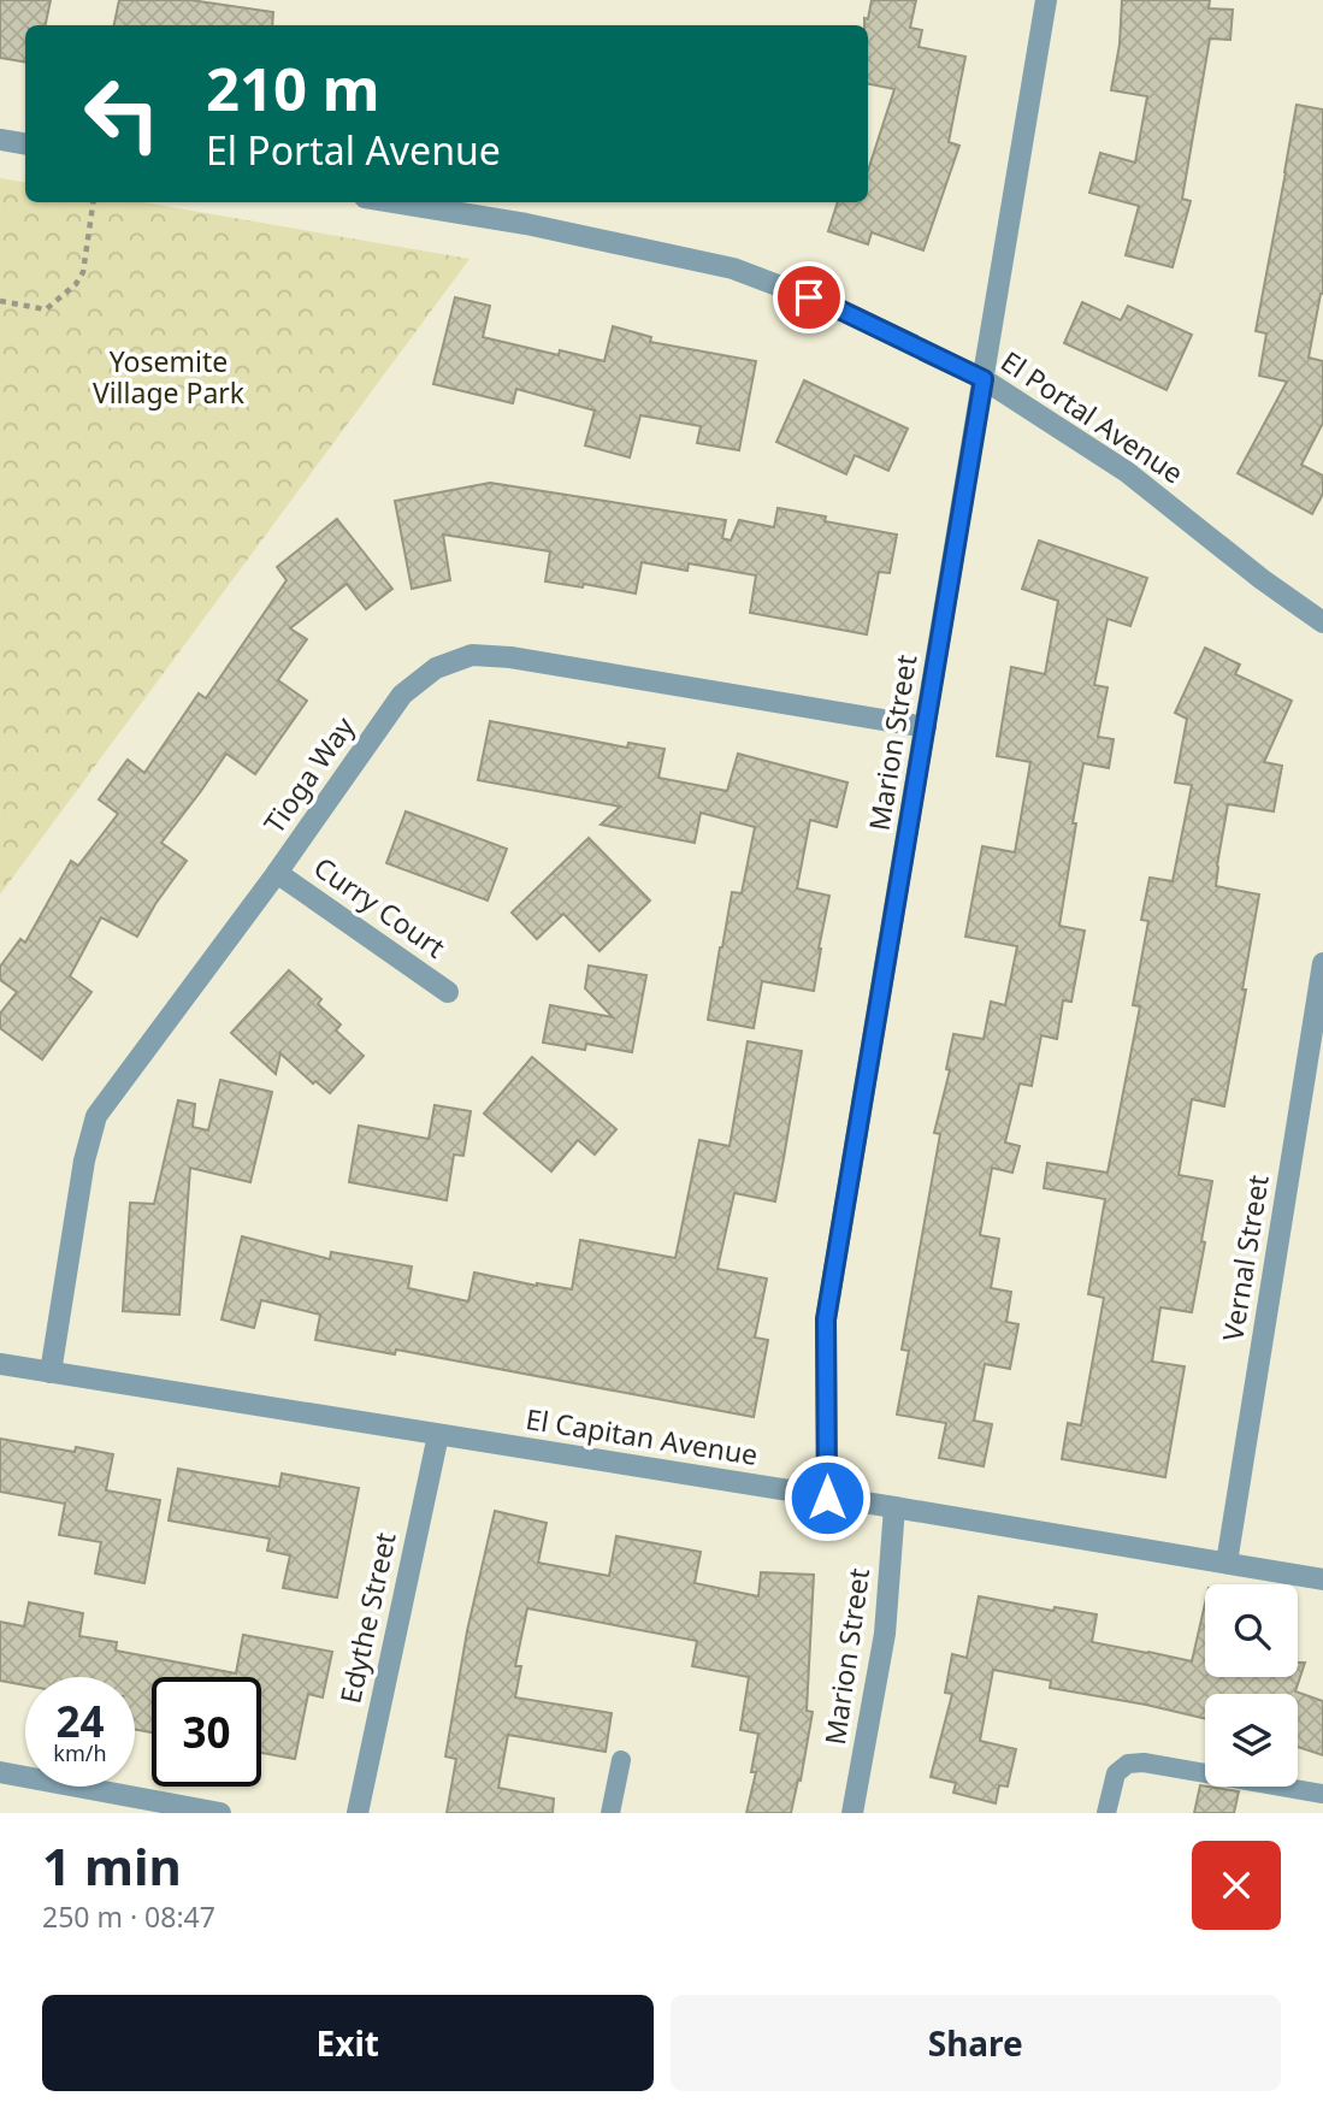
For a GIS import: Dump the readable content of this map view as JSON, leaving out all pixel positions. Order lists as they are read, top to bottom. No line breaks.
{"streets":{"street":["El Portal Avenue","Marion Street","Tioga Way","Curry Court","Vernal Street","El Capitan Avenue","Edythe Street"]},"crossings":[["El Portal Avenue","Marion Street"],["Marion Street","Tioga Way"],["Marion Street","El Capitan Avenue"],["Tioga Way","Curry Court"],["Tioga Way","El Capitan Avenue"],["Vernal Street","El Capitan Avenue"],["El Capitan Avenue","Edythe Street"]],"parks":["Yosemite Village Park"],"page":{"turn":["210 m","El Portal Avenue"],"speed":"24 km/h","limit":"30","heading":["1 min","250 m · 08:47"],"buttons":["Exit","Share"]}}
